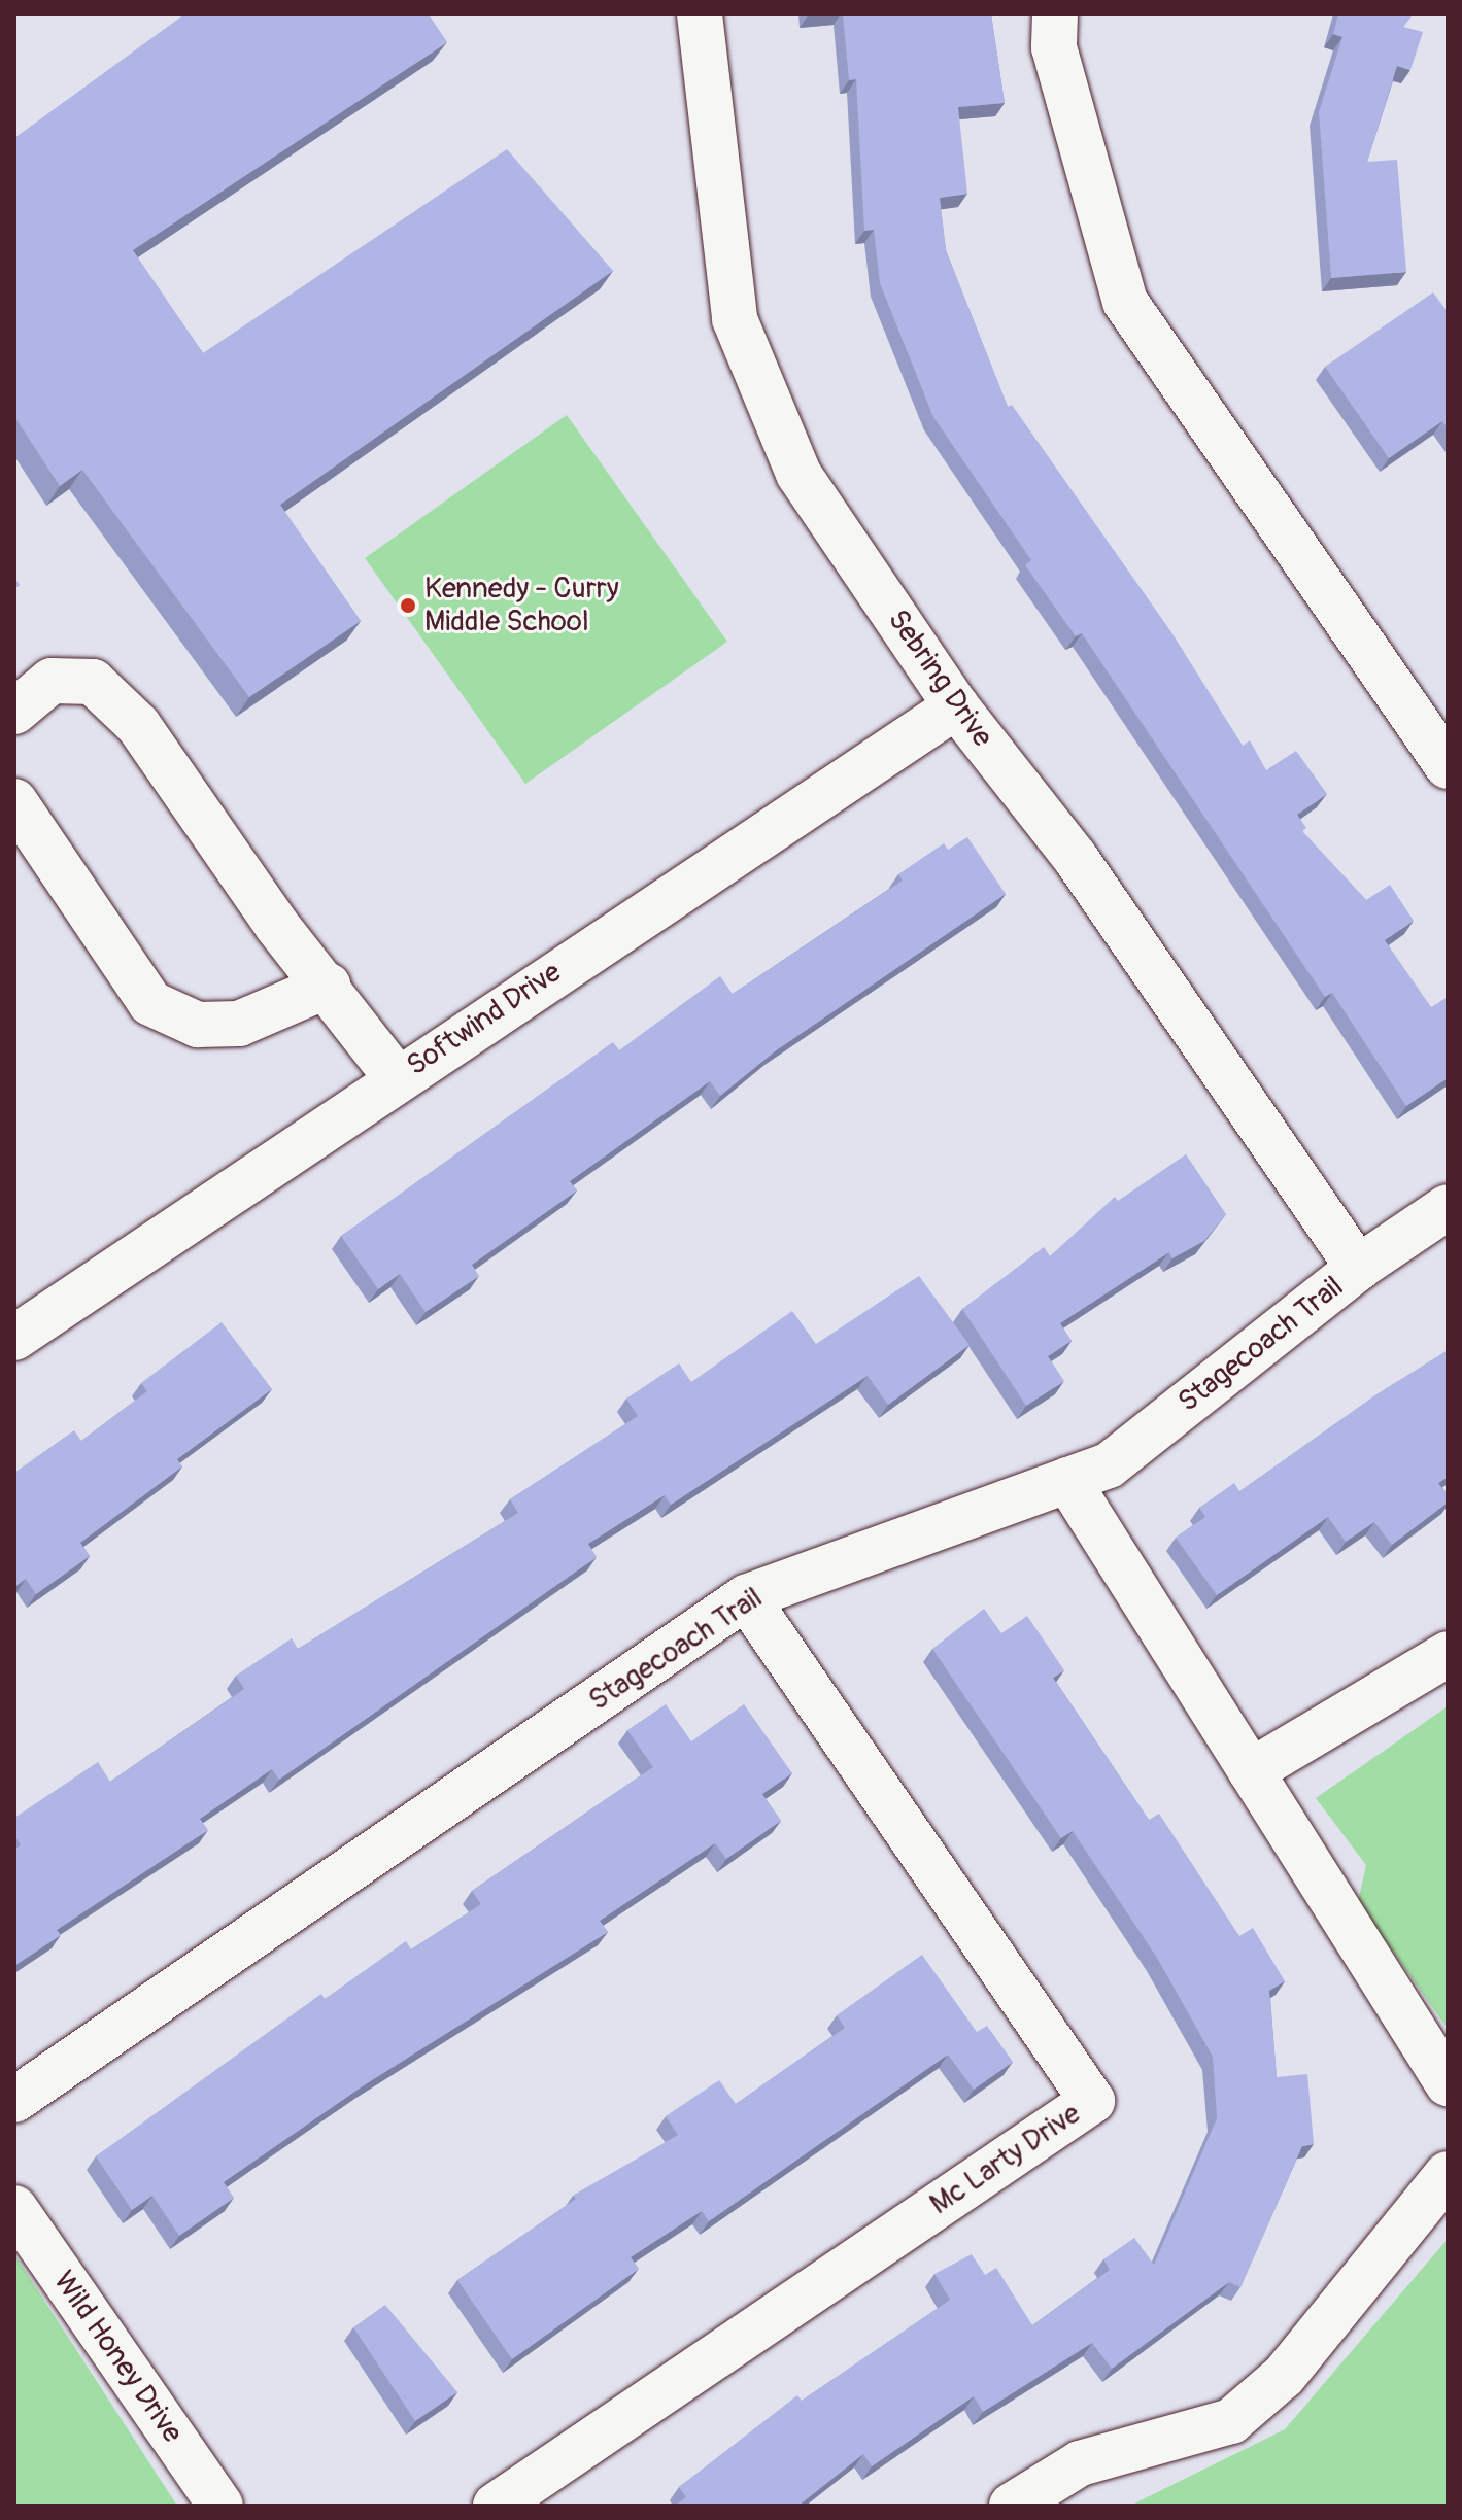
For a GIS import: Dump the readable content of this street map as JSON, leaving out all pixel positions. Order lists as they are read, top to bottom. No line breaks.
{"streets":{"street":["Sebring Drive","Softwind Drive","Stagecoach Trail","Mc Larty Drive","Wild Honey Drive"]},"crossings":[["Sebring Drive","Softwind Drive"],["Sebring Drive","Stagecoach Trail"],["Stagecoach Trail","Mc Larty Drive"]],"places":["Kennedy - Curry Middle School"]}
